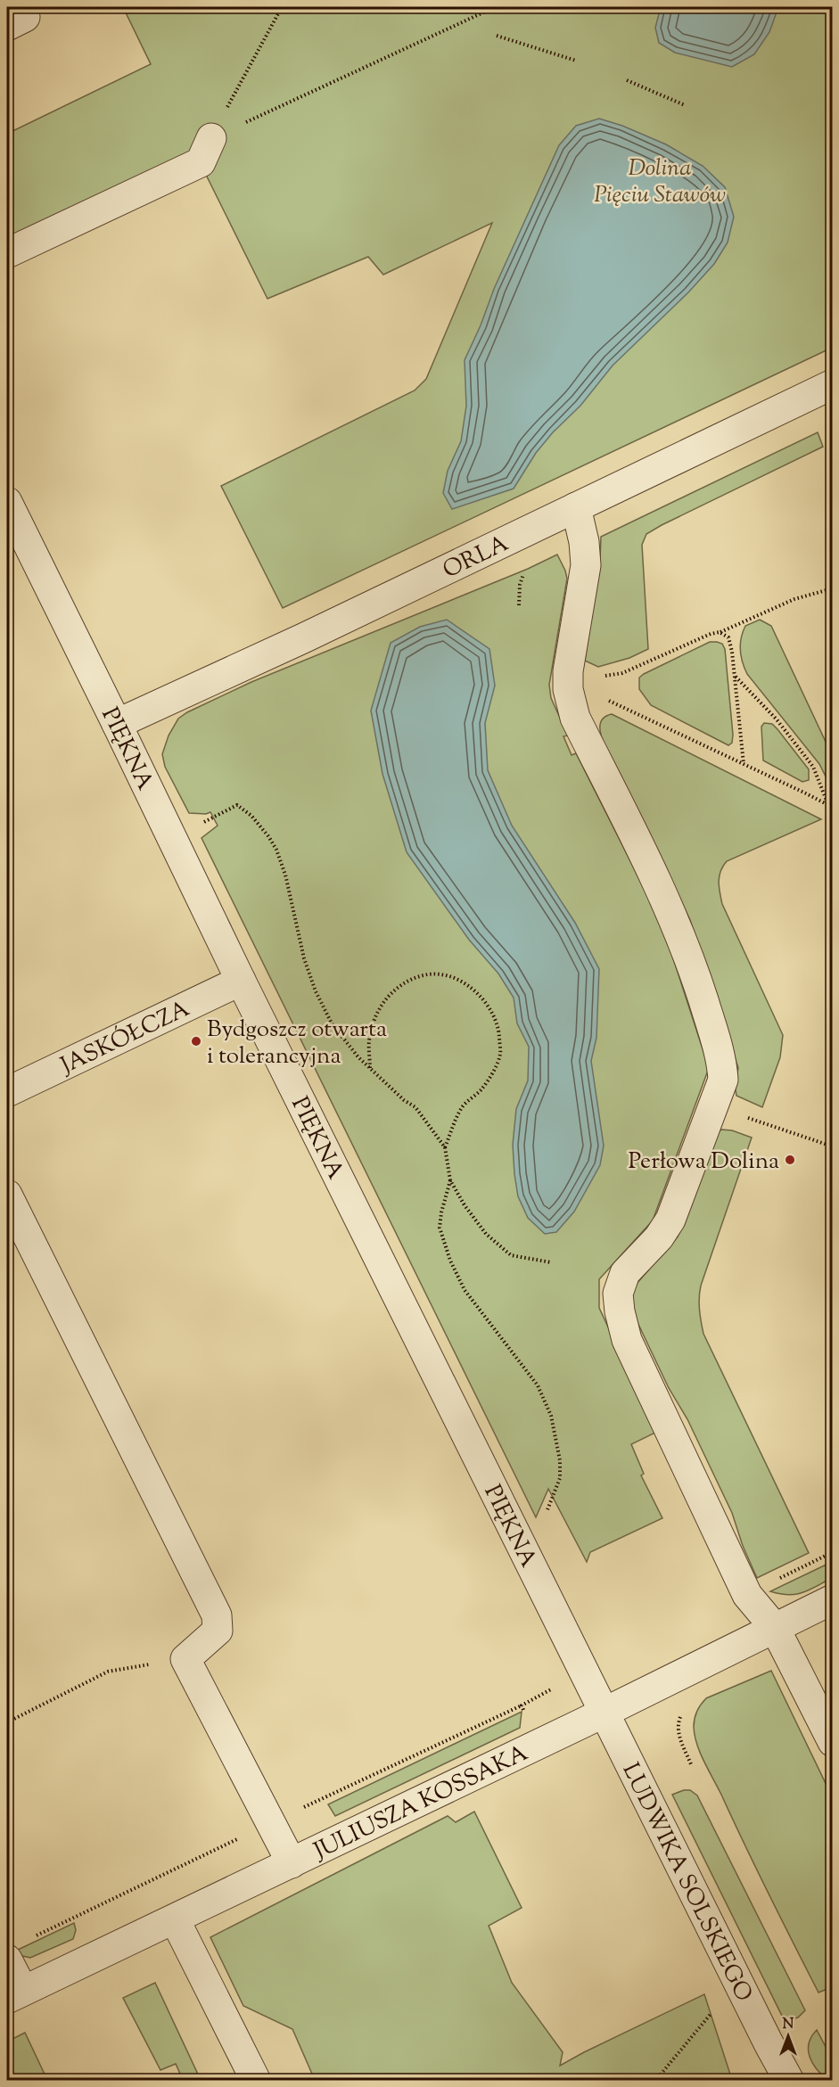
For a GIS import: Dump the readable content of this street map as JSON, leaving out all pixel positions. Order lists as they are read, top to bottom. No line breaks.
{"streets":{"street":["ORLA","PIĘKNA","JASKÓŁCZA","JULIUSZA KOSSAKA","LUDWIKA SOLSKIEGO"]},"crossings":[["ORLA","PIĘKNA"],["PIĘKNA","JASKÓŁCZA"],["PIĘKNA","JULIUSZA KOSSAKA"],["PIĘKNA","LUDWIKA SOLSKIEGO"],["JULIUSZA KOSSAKA","LUDWIKA SOLSKIEGO"]],"parks":["Dolina Pięciu Stawów"],"places":["Bydgoszcz otwarta i tolerancyjna","Perłowa Dolina"],"north":"top"}
